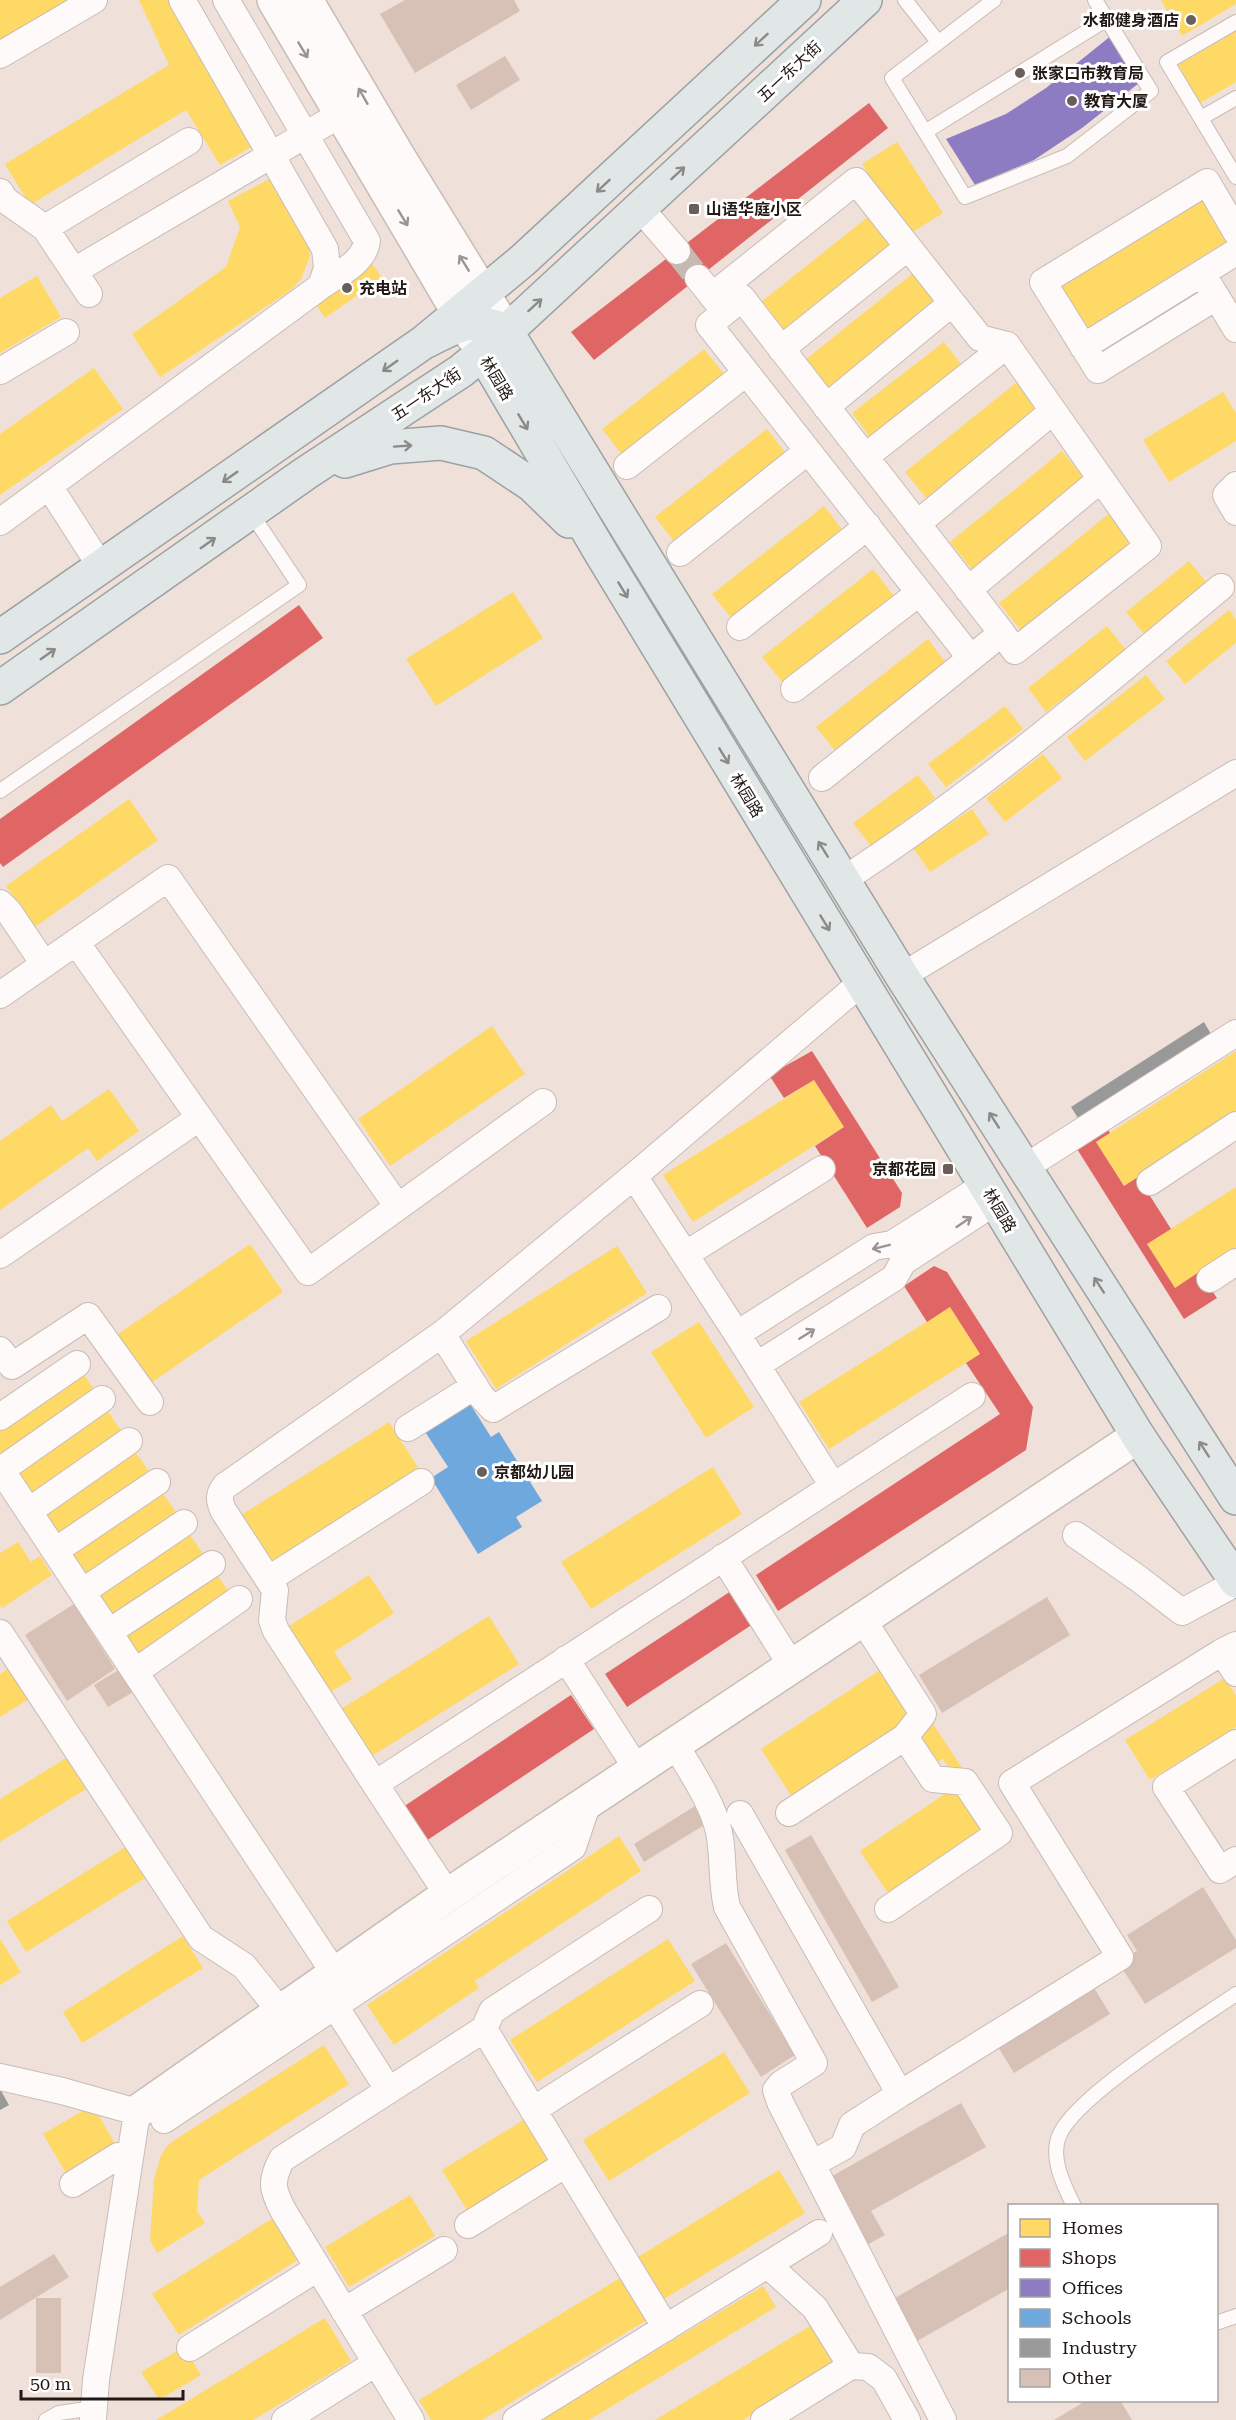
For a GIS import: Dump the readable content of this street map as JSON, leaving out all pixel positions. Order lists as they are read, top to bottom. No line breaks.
{"streets":{"main road":["五一东大街","林园路"]},"crossings":[["五一东大街","林园路"]],"places":{"other":["水都健身酒店","张家口市教育局","教育大厦","充电站","京都幼儿园"],"transit":["山语华庭小区","京都花园"]},"legend":["Homes","Shops","Offices","Schools","Industry","Other"],"scale_bar":"50 m"}
